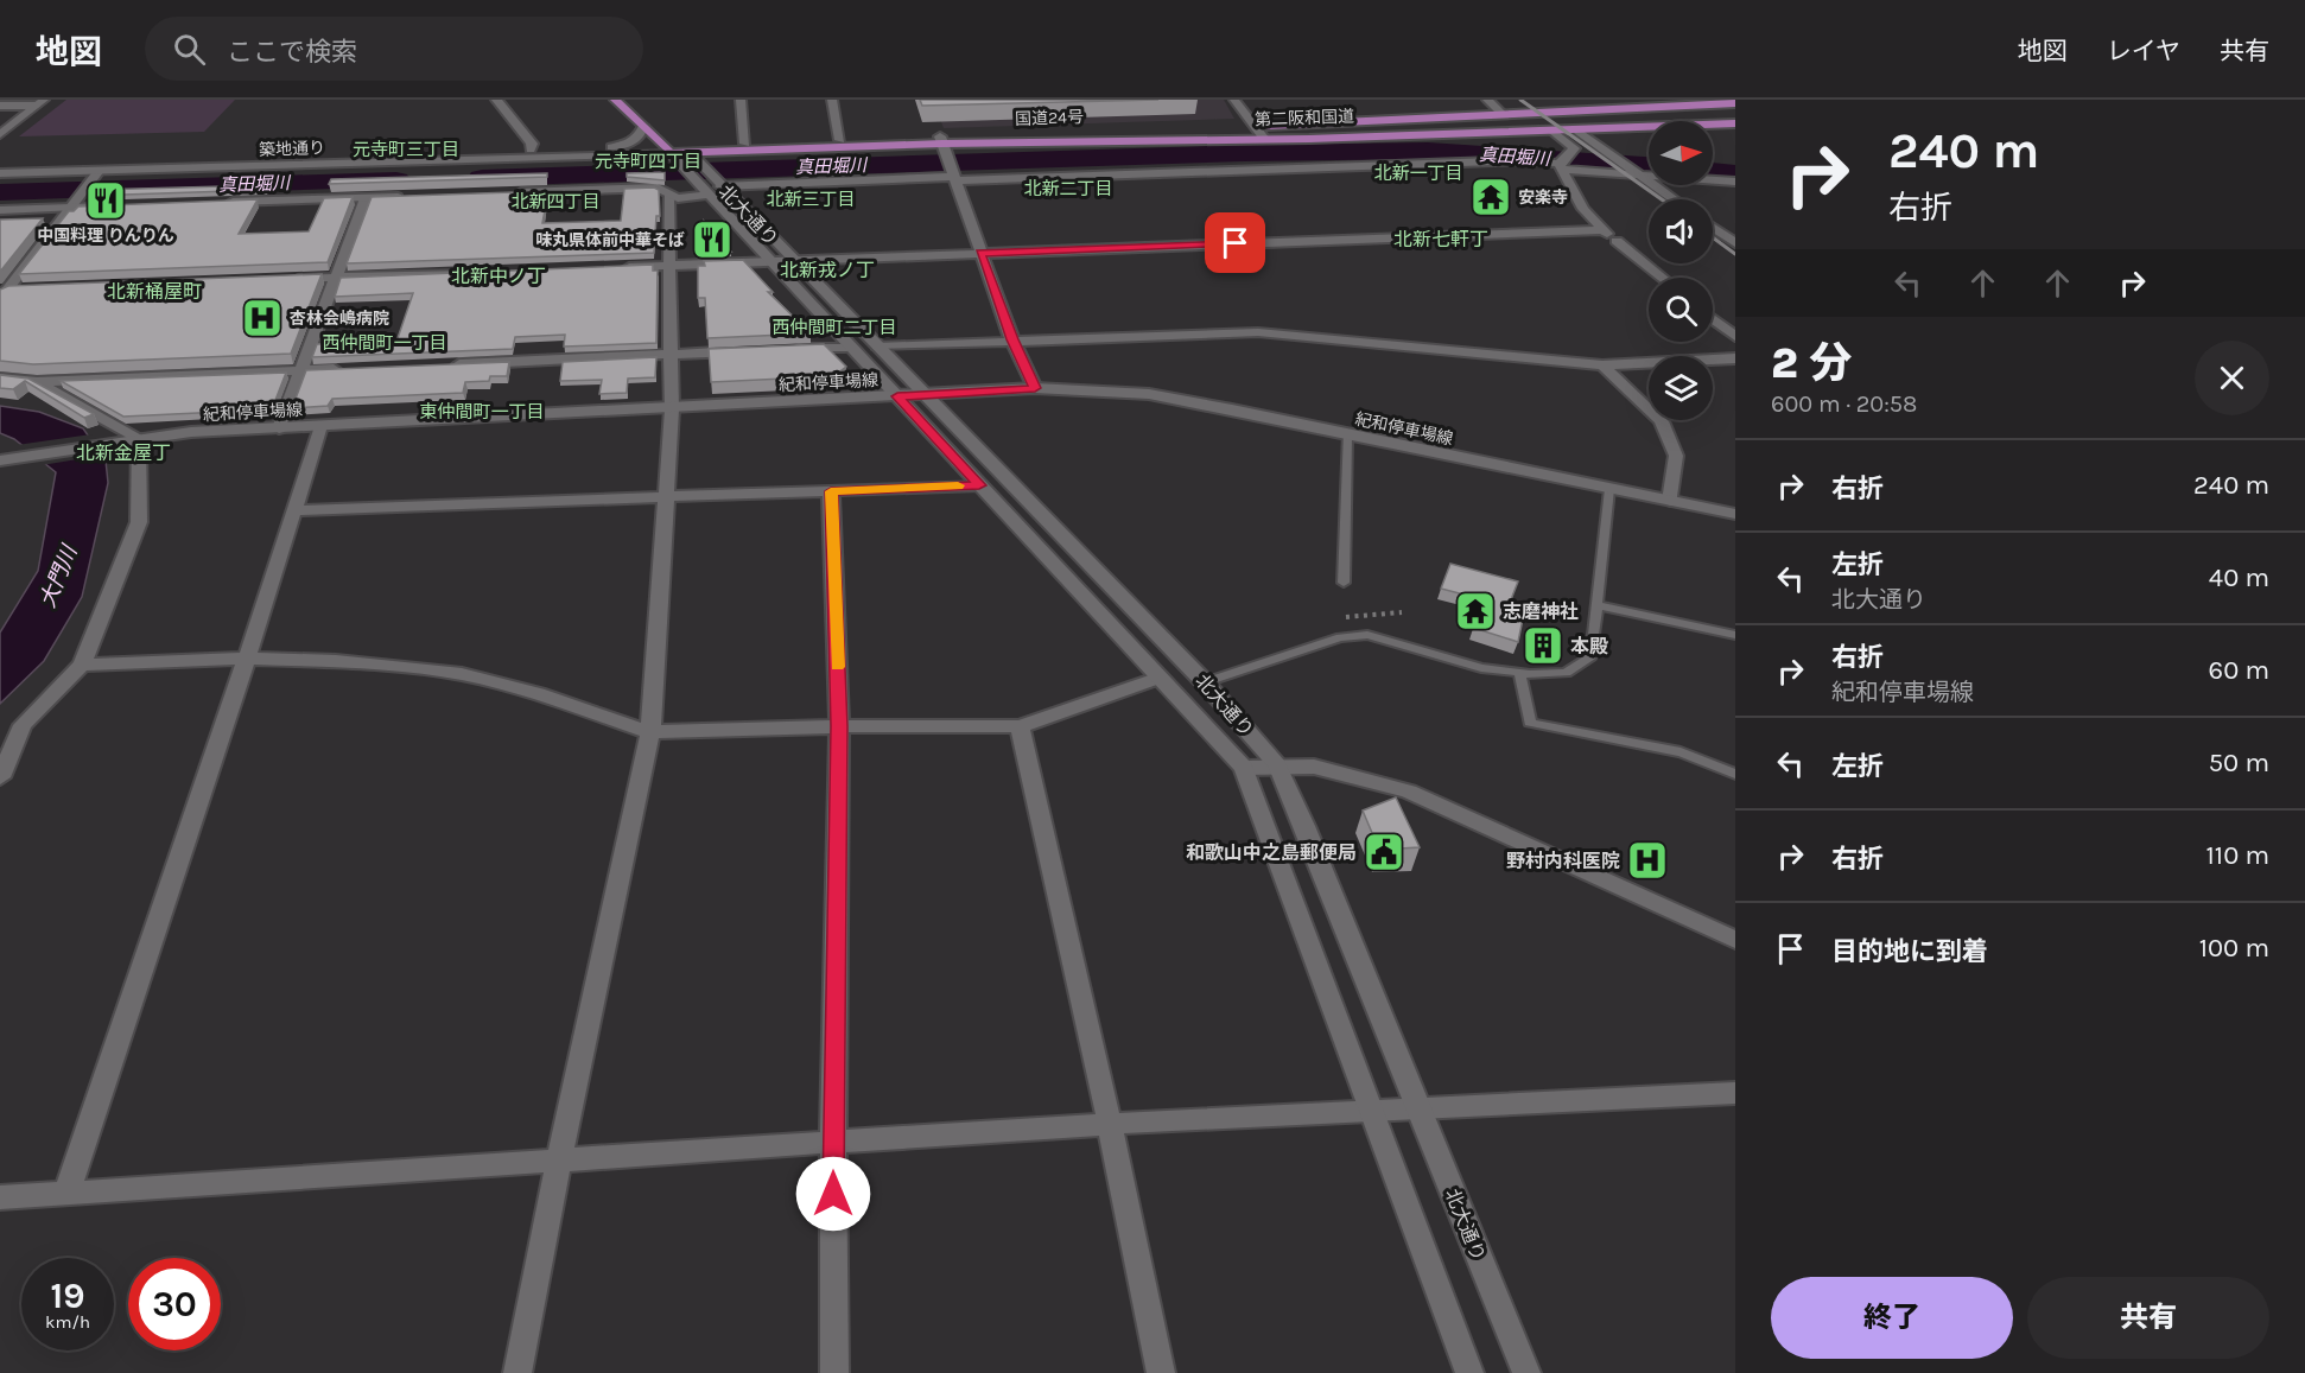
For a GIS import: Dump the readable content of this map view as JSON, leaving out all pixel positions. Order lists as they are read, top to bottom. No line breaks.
{"streets":{"highway":["国道24号","第二阪和国道"],"street":["築地通り","北大通り","紀和停車場線"]},"crossings":[["国道24号","第二阪和国道"],["国道24号","築地通り"],["北大通り","紀和停車場線"]],"districts":["元寺町三丁目","元寺町四丁目","北新一丁目","北新二丁目","北新三丁目","北新四丁目","北新七軒丁","北新戎ノ丁","北新中ノ丁","北新桶屋町","西仲間町二丁目","西仲間町一丁目","東仲間町一丁目","北新金屋丁"],"water":["真田堀川","大門川"],"places":{"temple":["安楽寺","志磨神社"],"restaurant":["中国料理 りんりん","味丸県体前中華そば"],"hospital":["杏林会嶋病院","野村内科医院"],"building":["本殿"],"public building":["和歌山中之島郵便局"]},"north":"right","page":{"header":"地図","search":"ここで検索","nav":["地図","レイヤ","共有"],"turn":["240 m","右折"],"heading":["2 分","600 m · 20:58"],"list":[{"name":"右折","value":"240 m"},{"name":"左折","note":"北大通り","value":"40 m"},{"name":"右折","note":"紀和停車場線","value":"60 m"},{"name":"左折","value":"50 m"},{"name":"右折","value":"110 m"},{"name":"目的地に到着","value":"100 m"}],"speed":"19 km/h","limit":"30","buttons":["終了","共有"]}}
